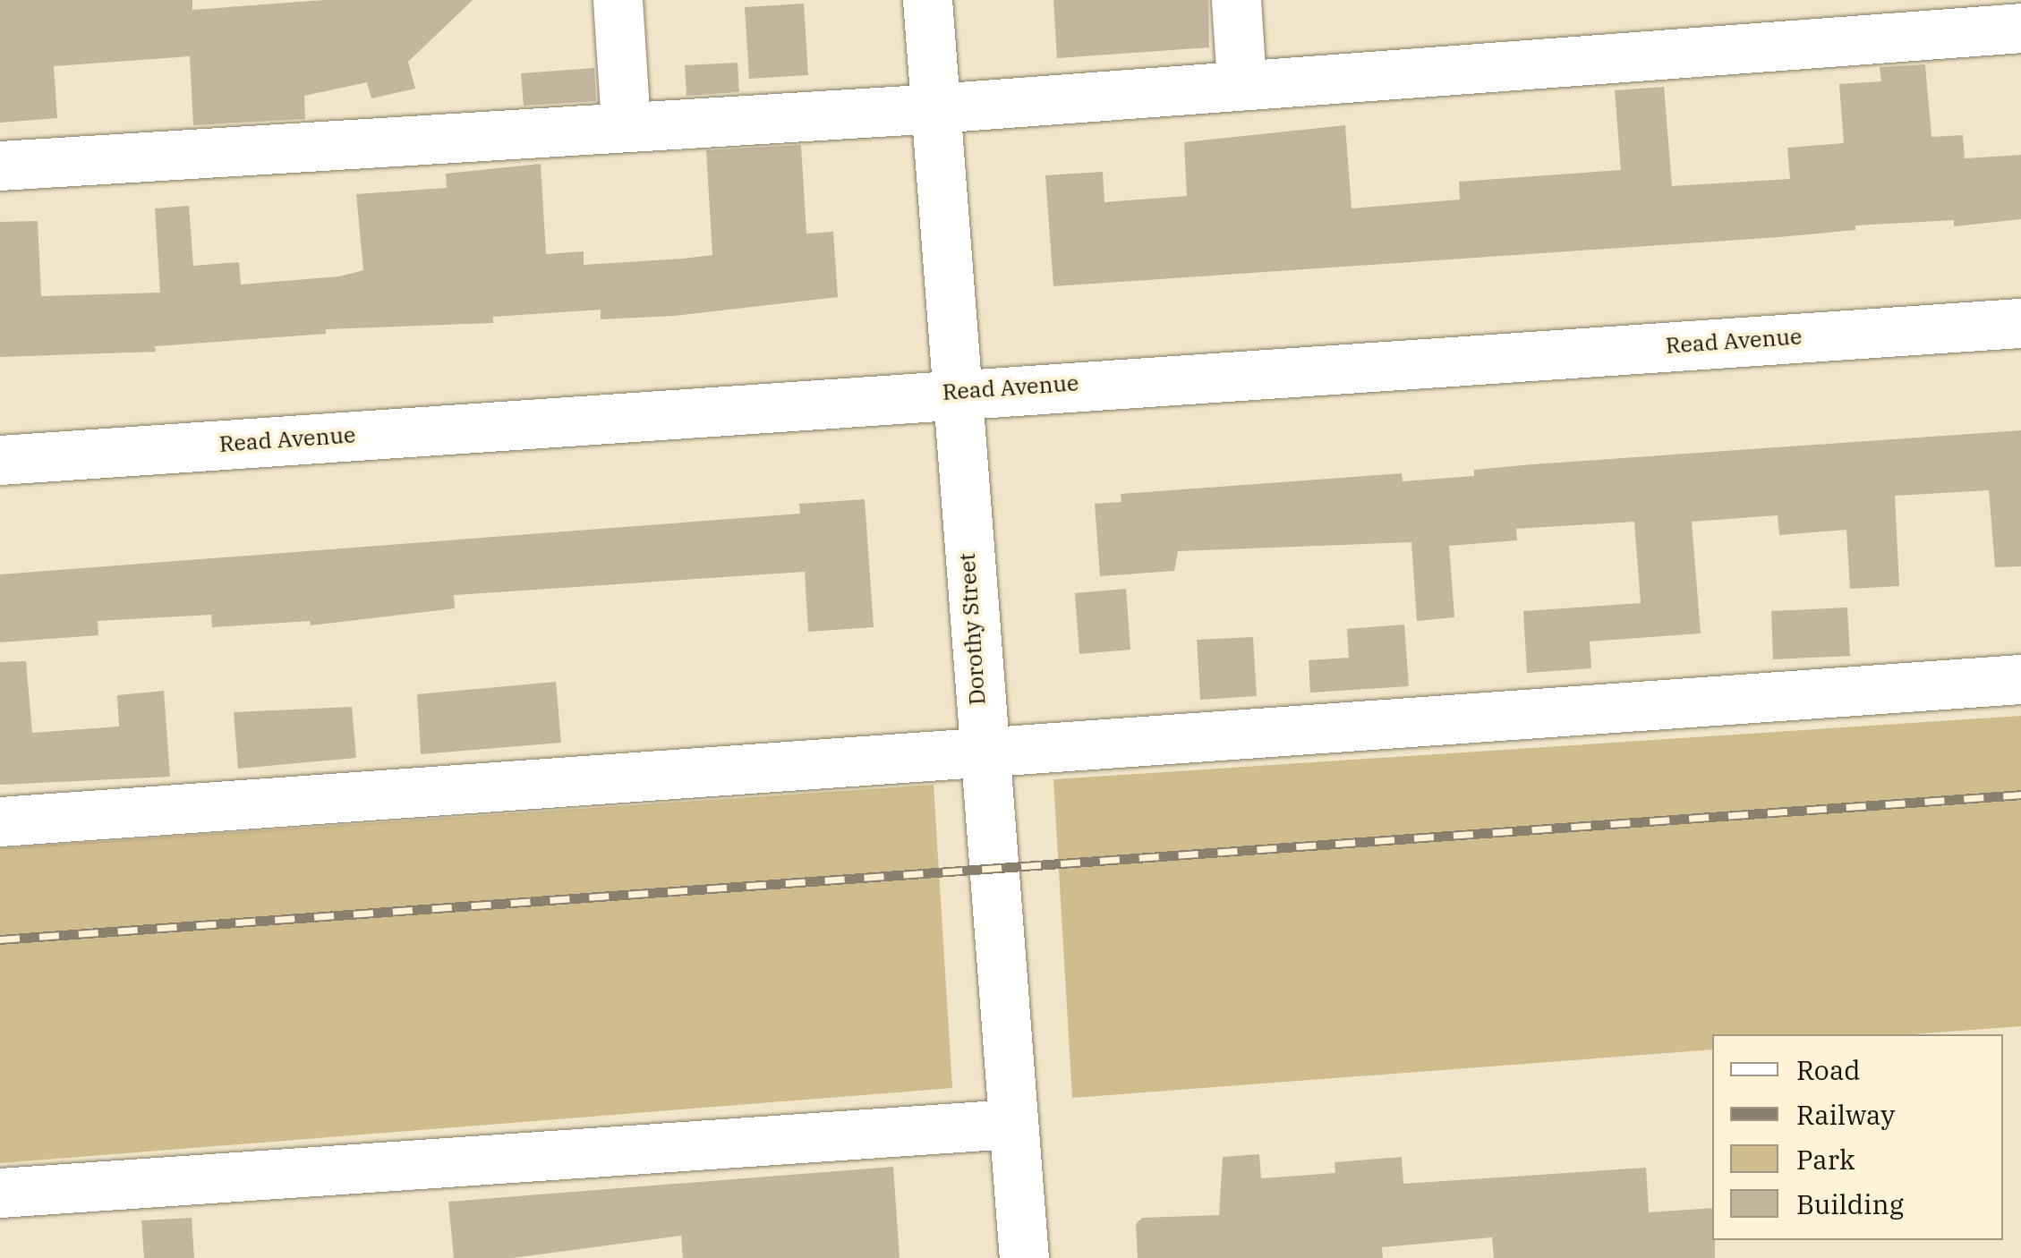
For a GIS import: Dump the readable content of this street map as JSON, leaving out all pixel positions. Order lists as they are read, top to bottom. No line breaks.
{"streets":{"street":["Read Avenue","Dorothy Street"]},"crossings":[["Read Avenue","Dorothy Street"]],"legend":["Road","Railway","Park","Building"]}
